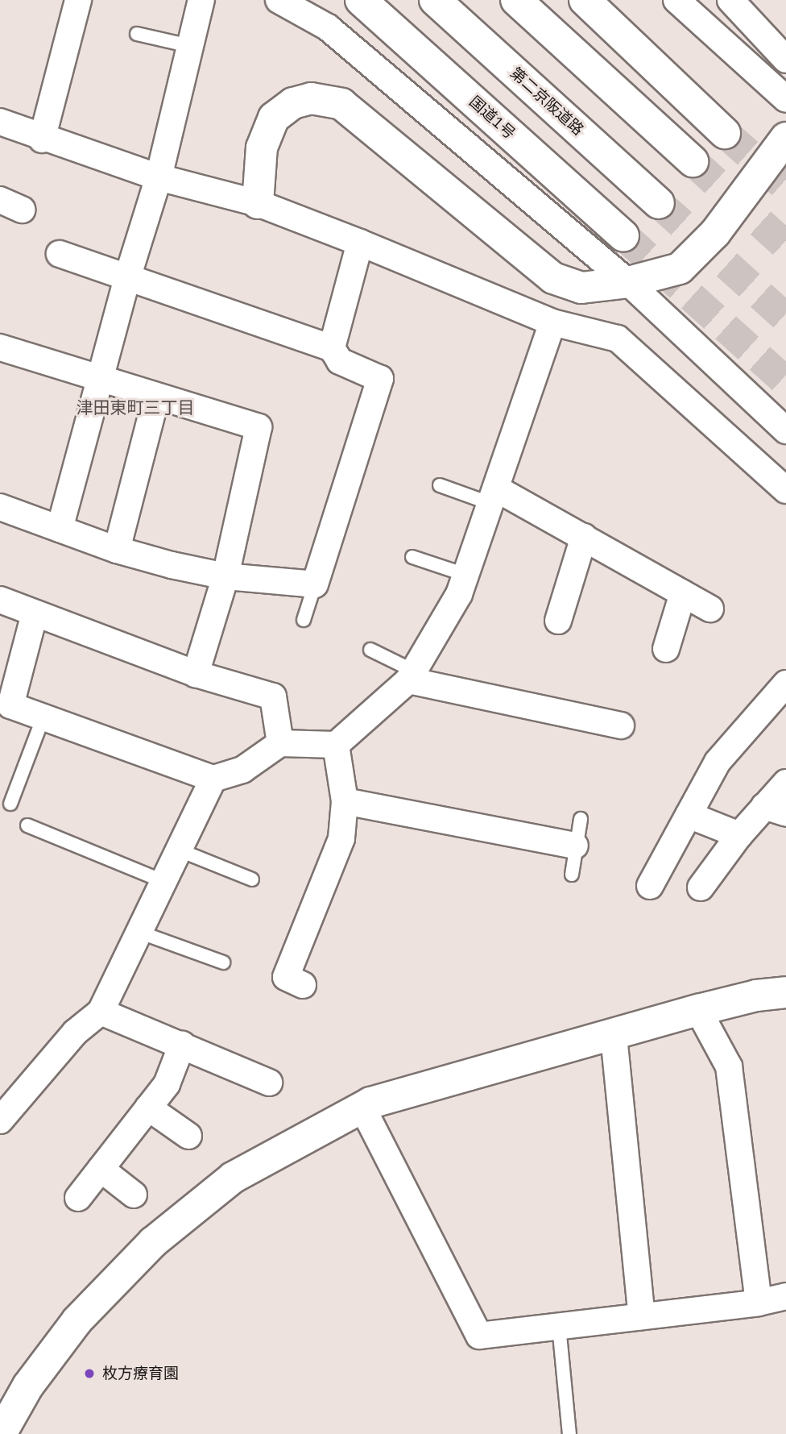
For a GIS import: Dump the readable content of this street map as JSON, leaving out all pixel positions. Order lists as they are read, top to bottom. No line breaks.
{"streets":{"main road":["第二京阪道路","国道1号"]},"districts":["津田東町三丁目"],"places":["枚方療育園"]}
